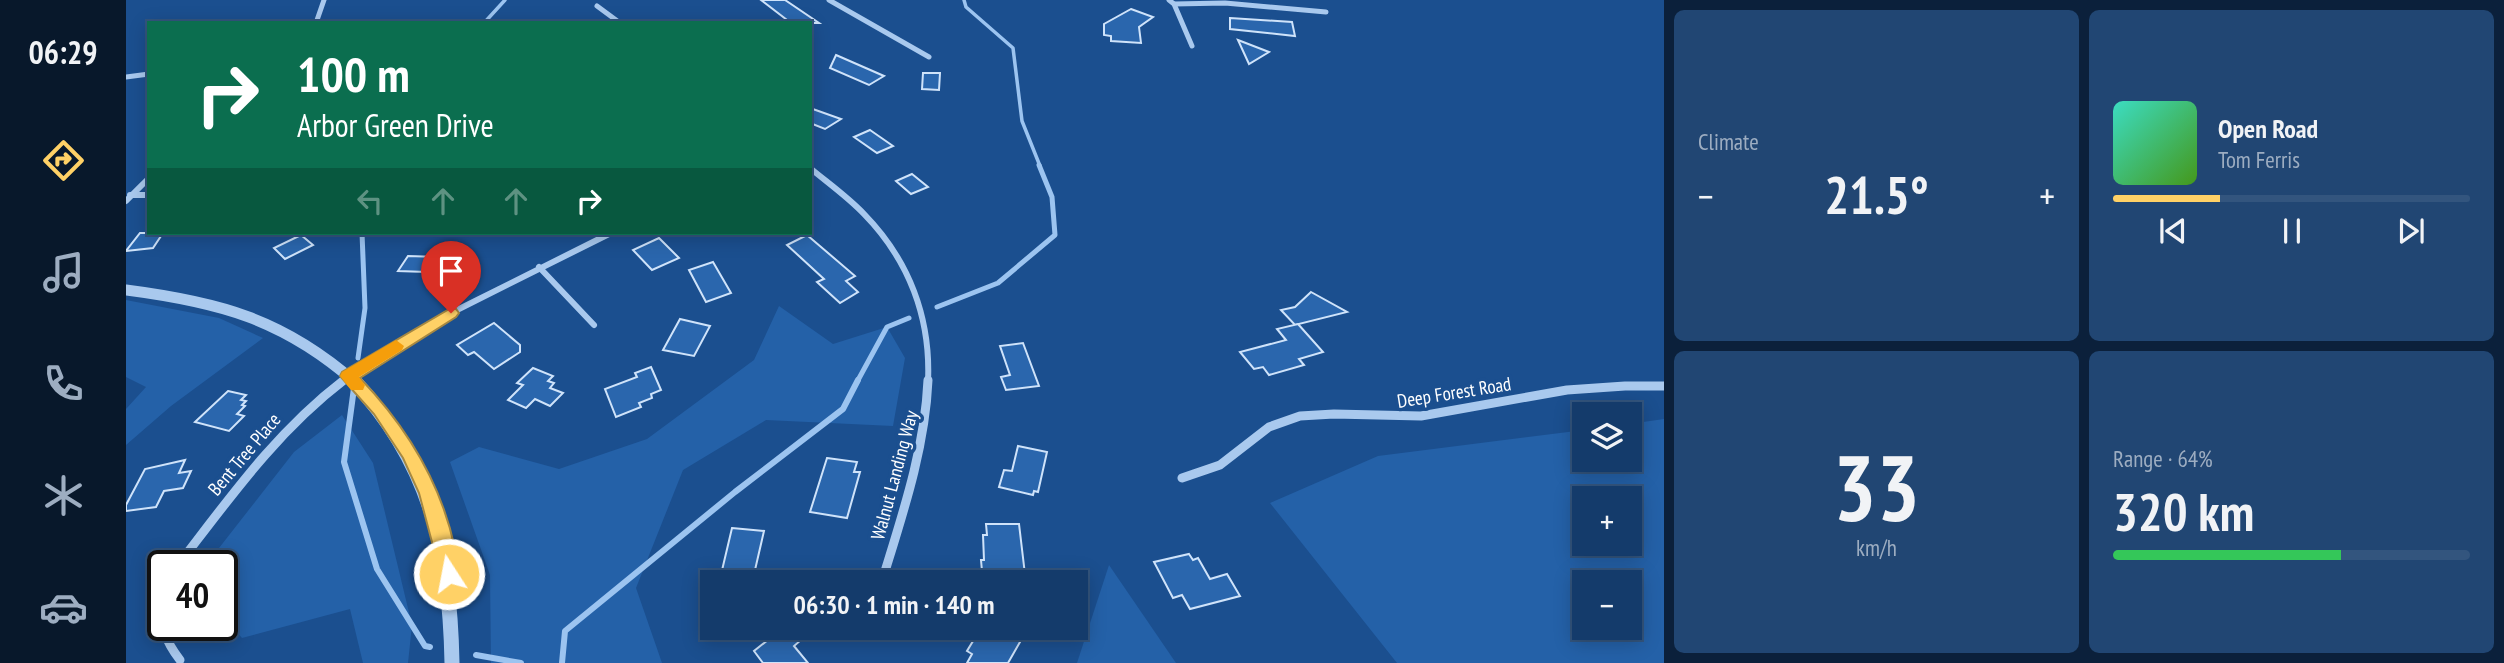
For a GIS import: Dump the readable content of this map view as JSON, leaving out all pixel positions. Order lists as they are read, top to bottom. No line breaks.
{"streets":{"street":["Deep Forest Road","Bent Tree Place","Walnut Landing Way"]},"page":{"tabs":"06:29","tile":["Climate",["33","km/h"],["Range · 64%","320 km"]],"turn":["100 m","Arbor Green Drive"],"song":["Open Road","Tom Ferris"],"heat":["−","21.5°","+"],"map_buttons":["+","−"],"limit":"40","trip":"06:30 · 1 min · 140 m"}}
